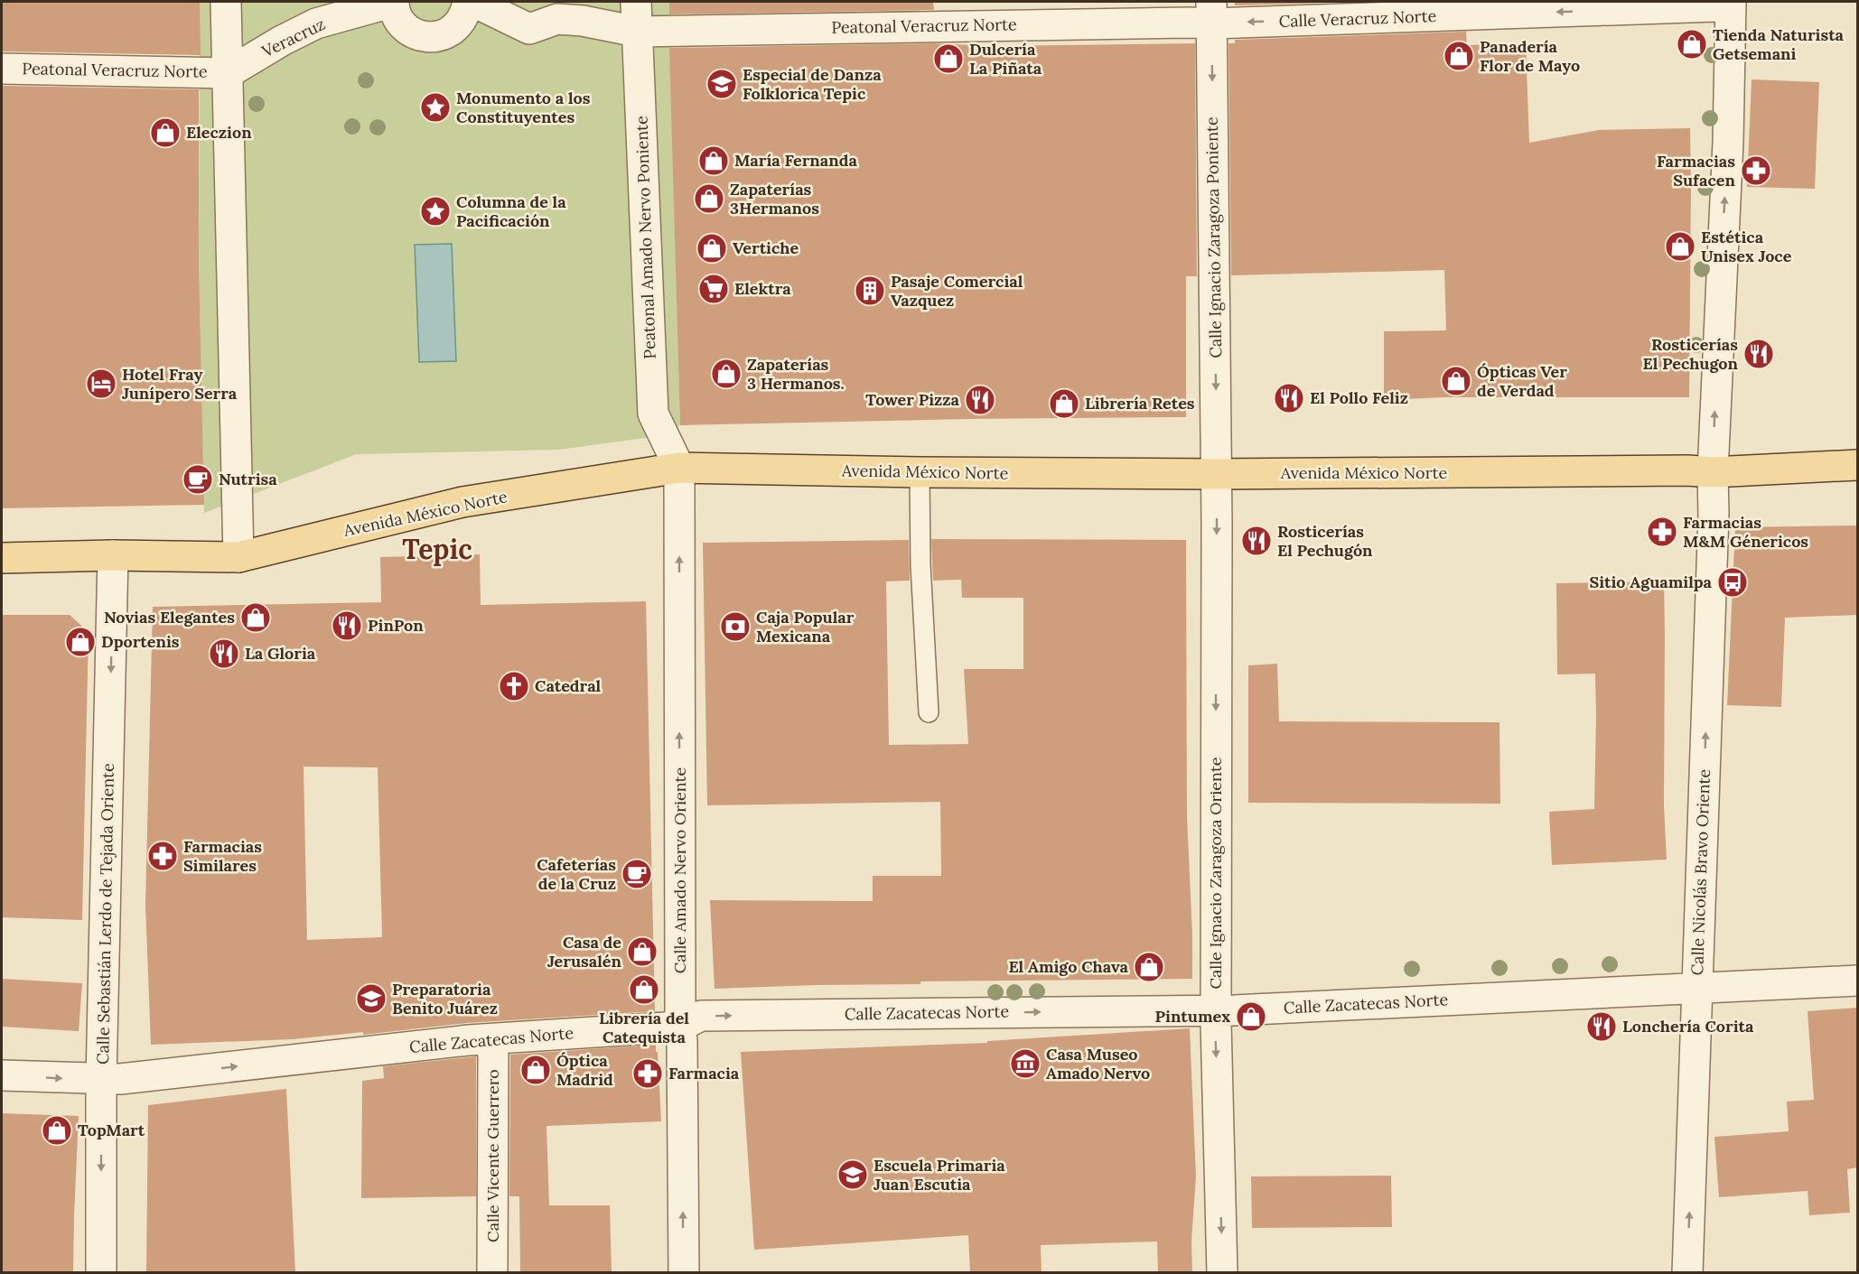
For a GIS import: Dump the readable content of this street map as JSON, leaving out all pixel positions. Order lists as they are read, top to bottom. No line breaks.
{"streets":{"main road":["Avenida México Norte"],"street":["Calle Veracruz Norte","Peatonal Veracruz Norte","Veracruz","Peatonal Amado Nervo Poniente","Calle Ignacio Zaragoza Poniente","Calle Amado Nervo Oriente","Calle Nicolás Bravo Oriente","Calle Ignacio Zaragoza Oriente","Calle Sebastián Lerdo de Tejada Oriente","Calle Zacatecas Norte","Calle Vicente Guerrero"]},"crossings":[["Calle Veracruz Norte","Peatonal Veracruz Norte"],["Calle Veracruz Norte","Calle Ignacio Zaragoza Poniente"],["Calle Veracruz Norte","Calle Nicolás Bravo Oriente"],["Peatonal Veracruz Norte","Veracruz"],["Peatonal Veracruz Norte","Peatonal Amado Nervo Poniente"],["Peatonal Veracruz Norte","Calle Ignacio Zaragoza Poniente"],["Peatonal Amado Nervo Poniente","Avenida México Norte"],["Peatonal Amado Nervo Poniente","Calle Amado Nervo Oriente"],["Calle Ignacio Zaragoza Poniente","Avenida México Norte"],["Calle Ignacio Zaragoza Poniente","Calle Ignacio Zaragoza Oriente"],["Avenida México Norte","Calle Amado Nervo Oriente"],["Avenida México Norte","Calle Nicolás Bravo Oriente"],["Avenida México Norte","Calle Ignacio Zaragoza Oriente"],["Avenida México Norte","Calle Sebastián Lerdo de Tejada Oriente"],["Calle Amado Nervo Oriente","Calle Zacatecas Norte"],["Calle Nicolás Bravo Oriente","Calle Zacatecas Norte"],["Calle Ignacio Zaragoza Oriente","Calle Zacatecas Norte"],["Calle Sebastián Lerdo de Tejada Oriente","Calle Zacatecas Norte"],["Calle Zacatecas Norte","Calle Vicente Guerrero"]],"one_way":["Calle Veracruz Norte","Calle Ignacio Zaragoza Poniente","Calle Amado Nervo Oriente","Calle Nicolás Bravo Oriente","Calle Ignacio Zaragoza Oriente","Calle Sebastián Lerdo de Tejada Oriente","Calle Zacatecas Norte"],"districts":["Tepic"],"places":{"shop":["Tienda Naturista Getsemani","Panadería Flor de Mayo","Dulcería La Piñata","Eleczion","María Fernanda","Zapaterías 3Hermanos","Estética Unisex Joce","Vertiche","Zapaterías 3 Hermanos.","Ópticas Ver de Verdad","Librería Retes","Novias Elegantes","Dportenis","Casa de Jerusalén","El Amigo Chava","Librería del Catequista","Pintumex","Óptica Madrid","TopMart"],"school or university":["Especial de Danza Folklorica Tepic","Preparatoria Benito Juárez","Escuela Primaria Juan Escutia"],"place":["Monumento a los Constituyentes","Columna de la Pacificación"],"pharmacy":["Farmacias Sufacen","Farmacias M&M Génericos","Farmacias Similares","Farmacia"],"supermarket":["Elektra"],"building":["Pasaje Comercial Vazquez"],"restaurant":["Rosticerías El Pechugon","El Pollo Feliz","Tower Pizza","Rosticerías El Pechugón","PinPon","La Gloria","Lonchería Corita"],"hotel":["Hotel Fray Junípero Serra"],"cafe":["Nutrisa","Cafeterías de la Cruz"],"bus stop":["Sitio Aguamilpa"],"bank":["Caja Popular Mexicana"],"church":["Catedral"],"museum":["Casa Museo Amado Nervo"]}}
